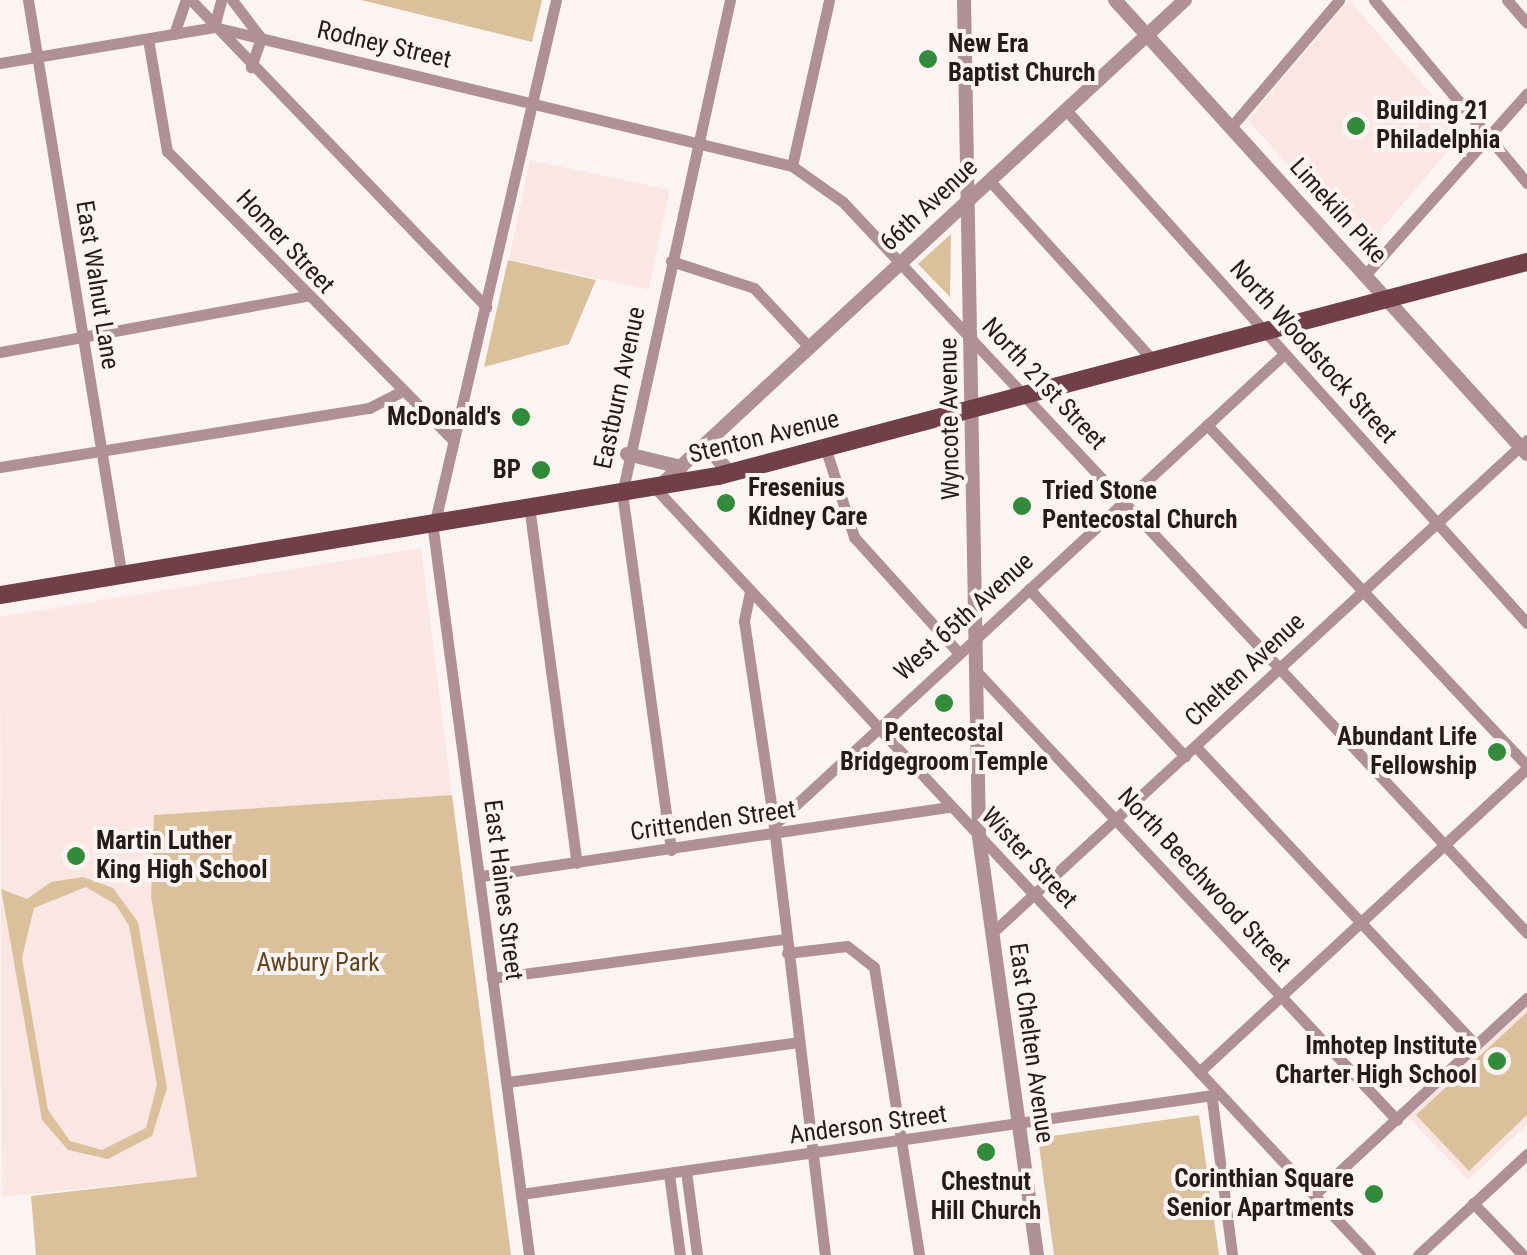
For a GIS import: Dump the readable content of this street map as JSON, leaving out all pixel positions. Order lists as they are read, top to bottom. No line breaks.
{"streets":{"main road":["Stenton Avenue"],"street":["Rodney Street","66th Avenue","Limekiln Pike","Homer Street","East Walnut Lane","North Woodstock Street","North 21st Street","Eastburn Avenue","Wyncote Avenue","West 65th Avenue","Chelten Avenue","Crittenden Street","Wister Street","North Beechwood Street","East Haines Street","East Chelten Avenue","Anderson Street"]},"crossings":[["Rodney Street","Homer Street"],["Rodney Street","East Walnut Lane"],["Rodney Street","North 21st Street"],["Rodney Street","Eastburn Avenue"],["66th Avenue","Limekiln Pike"],["66th Avenue","North Woodstock Street"],["66th Avenue","North 21st Street"],["66th Avenue","Wyncote Avenue"],["66th Avenue","Stenton Avenue"],["66th Avenue","Wister Street"],["Limekiln Pike","Stenton Avenue"],["Limekiln Pike","Chelten Avenue"],["East Walnut Lane","Stenton Avenue"],["North Woodstock Street","Stenton Avenue"],["North Woodstock Street","West 65th Avenue"],["North Woodstock Street","Chelten Avenue"],["North 21st Street","Eastburn Avenue"],["North 21st Street","Wyncote Avenue"],["North 21st Street","Stenton Avenue"],["North 21st Street","West 65th Avenue"],["North 21st Street","Chelten Avenue"],["Eastburn Avenue","Stenton Avenue"],["Eastburn Avenue","Crittenden Street"],["Wyncote Avenue","Stenton Avenue"],["Wyncote Avenue","West 65th Avenue"],["Wyncote Avenue","Wister Street"],["Wyncote Avenue","North Beechwood Street"],["Wyncote Avenue","East Chelten Avenue"],["Stenton Avenue","Wister Street"],["Stenton Avenue","East Haines Street"],["West 65th Avenue","Crittenden Street"],["West 65th Avenue","Wister Street"],["Chelten Avenue","Wister Street"],["Chelten Avenue","North Beechwood Street"],["Chelten Avenue","East Chelten Avenue"],["Crittenden Street","Wister Street"],["Crittenden Street","East Haines Street"],["Wister Street","East Chelten Avenue"],["Wister Street","Anderson Street"],["East Haines Street","Anderson Street"],["East Chelten Avenue","Anderson Street"]],"parks":["Awbury Park"],"places":["New Era Baptist Church","Building 21 Philadelphia","McDonald's","BP","Fresenius Kidney Care","Tried Stone Pentecostal Church","Pentecostal Bridgegroom Temple","Abundant Life Fellowship","Martin Luther King High School","Imhotep Institute Charter High School","Chestnut Hill Church","Corinthian Square Senior Apartments"]}
